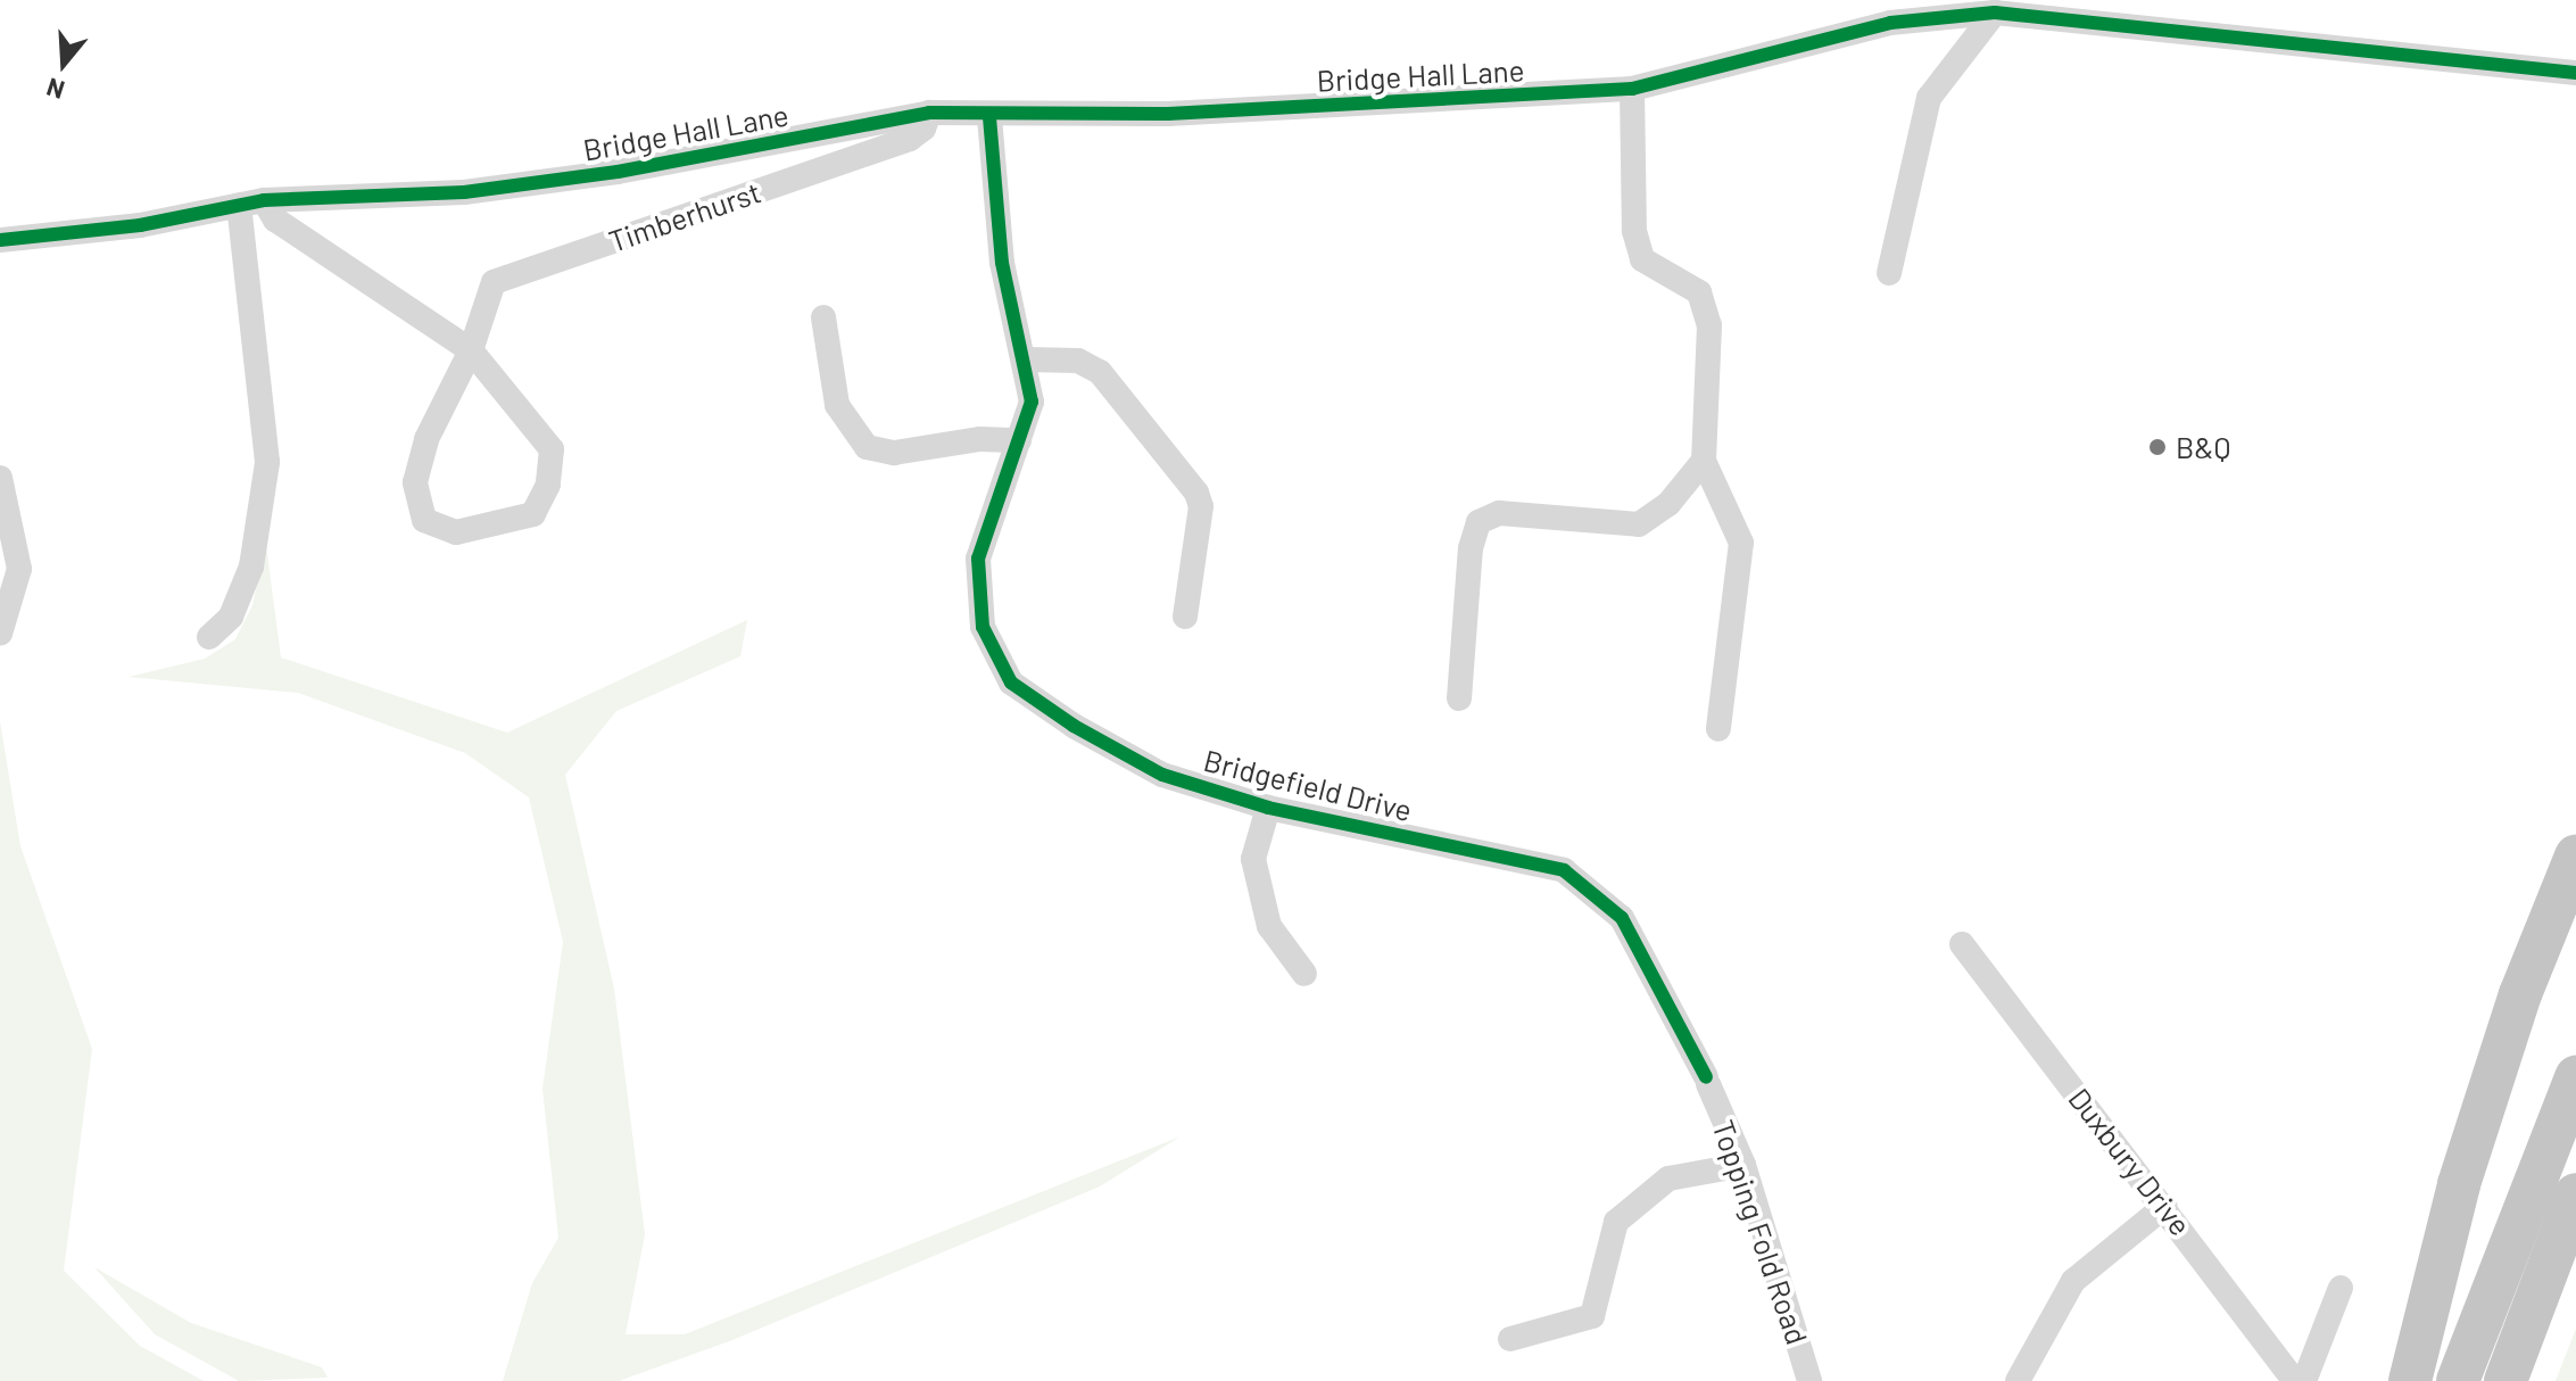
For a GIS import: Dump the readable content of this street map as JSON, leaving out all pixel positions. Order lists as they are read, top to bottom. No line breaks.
{"streets":{"street":["Bridge Hall Lane","Timberhurst","Bridgefield Drive","Duxbury Drive","Topping Fold Road"]},"crossings":[["Bridge Hall Lane","Timberhurst"],["Bridge Hall Lane","Bridgefield Drive"],["Bridgefield Drive","Topping Fold Road"]],"places":["B&Q"],"north":"bottom"}
